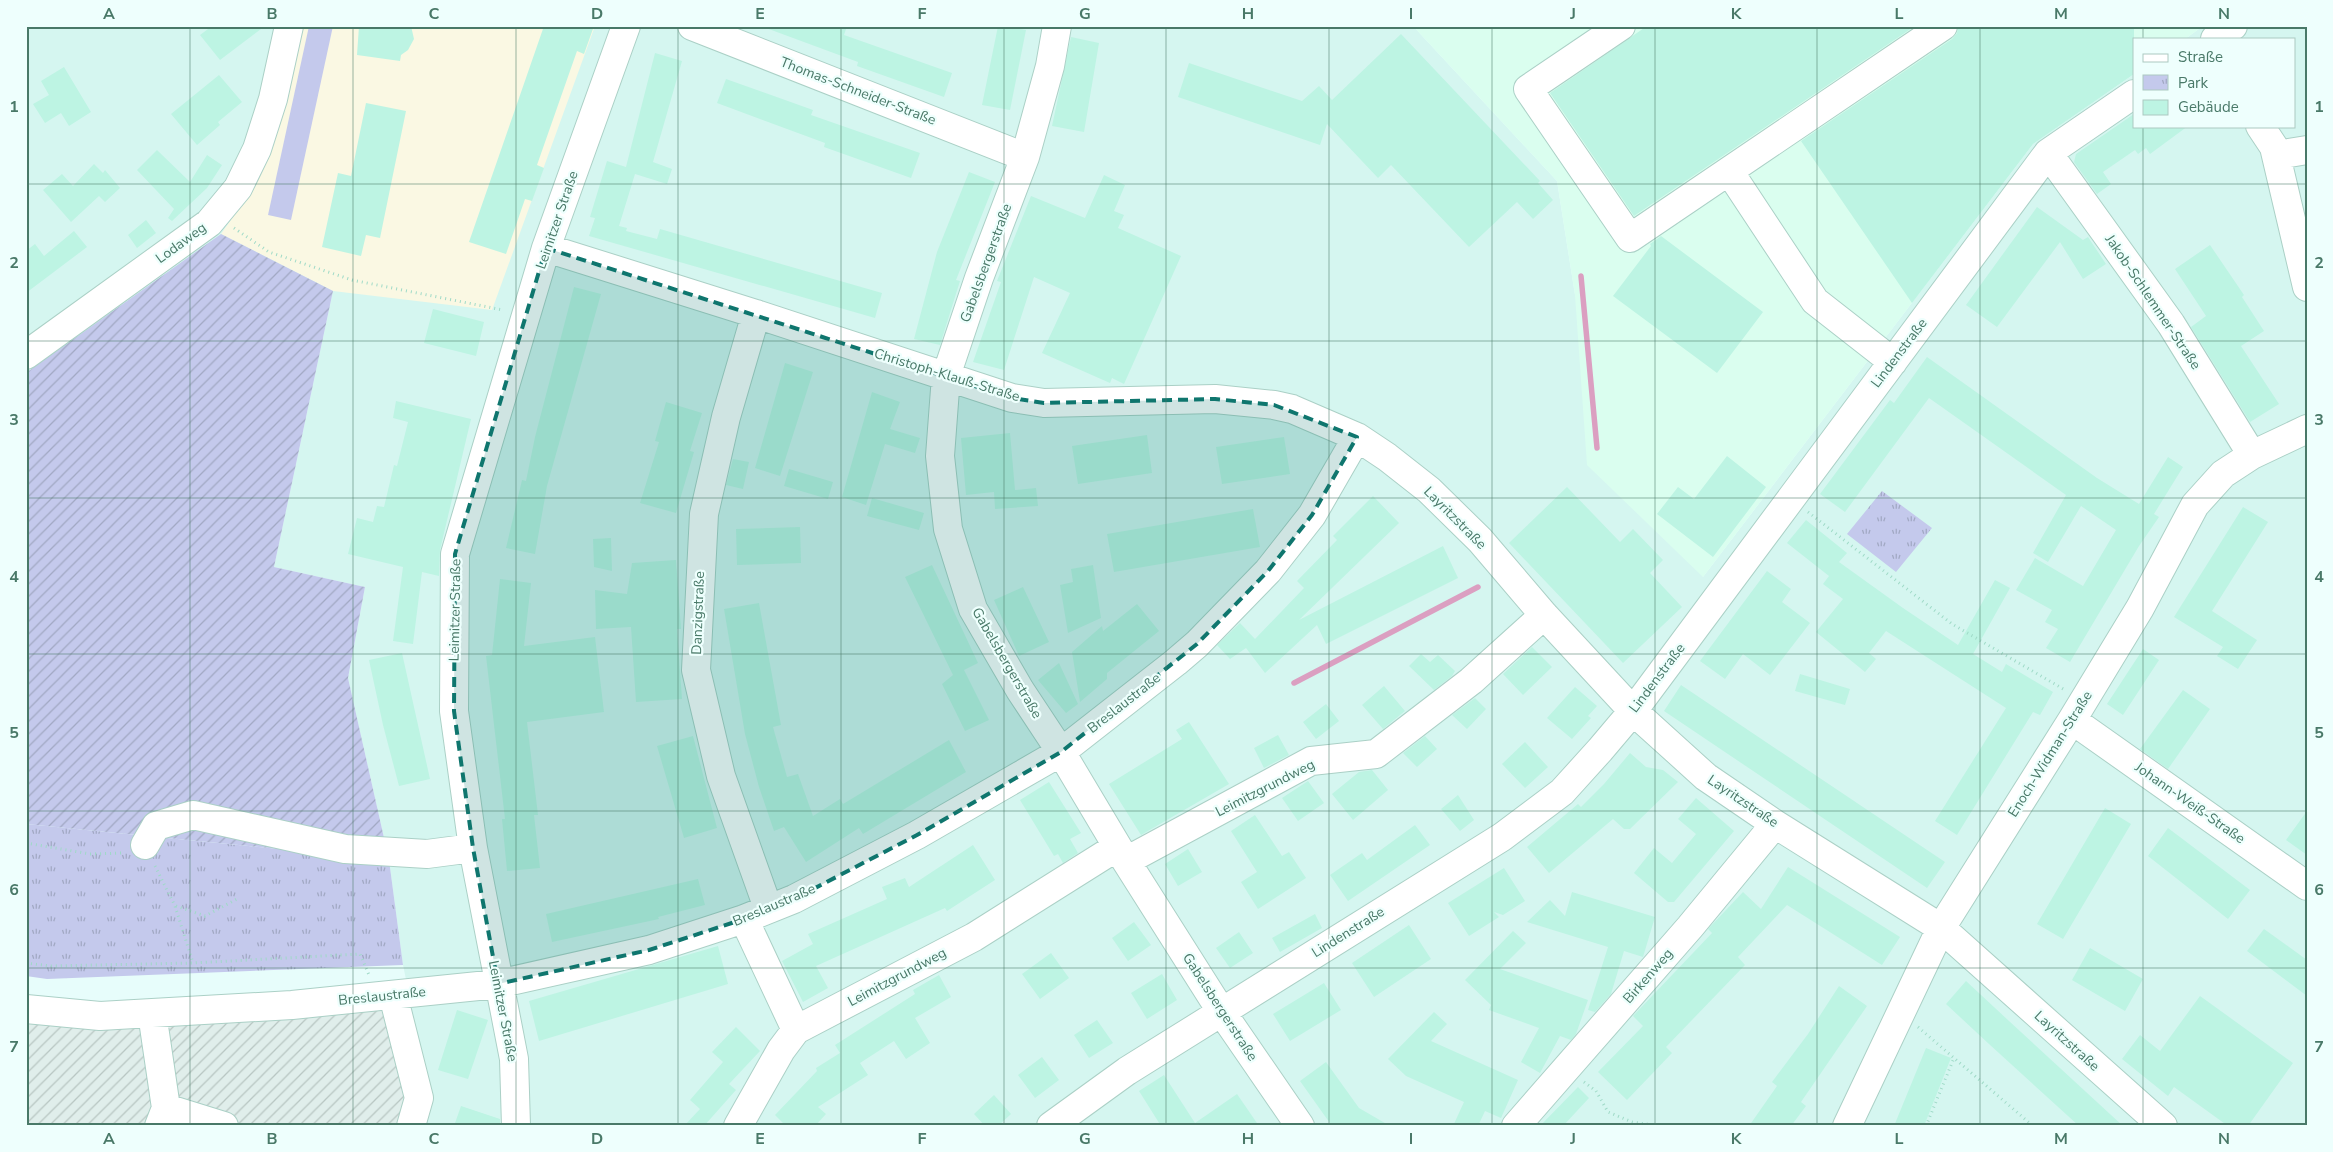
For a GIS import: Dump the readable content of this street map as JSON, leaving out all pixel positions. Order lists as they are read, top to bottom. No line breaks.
{"streets":{"street":["Thomas-Schneider-Straße","Leimitzer Straße","Lodaweg","Gabelsbergerstraße","Jakob-Schlemmer-Straße","Lindenstraße","Christoph-Klauß-Straße","Layritzstraße","Danzigstraße","Breslaustraße","Enoch-Widman-Straße","Leimitzgrundweg","Johann-Weiß-Straße","Birkenweg"]},"crossings":[["Thomas-Schneider-Straße","Gabelsbergerstraße"],["Leimitzer Straße","Christoph-Klauß-Straße"],["Leimitzer Straße","Breslaustraße"],["Gabelsbergerstraße","Lindenstraße"],["Gabelsbergerstraße","Christoph-Klauß-Straße"],["Gabelsbergerstraße","Breslaustraße"],["Gabelsbergerstraße","Leimitzgrundweg"],["Jakob-Schlemmer-Straße","Lindenstraße"],["Jakob-Schlemmer-Straße","Enoch-Widman-Straße"],["Lindenstraße","Layritzstraße"],["Christoph-Klauß-Straße","Layritzstraße"],["Christoph-Klauß-Straße","Danzigstraße"],["Christoph-Klauß-Straße","Breslaustraße"],["Layritzstraße","Breslaustraße"],["Layritzstraße","Enoch-Widman-Straße"],["Layritzstraße","Leimitzgrundweg"],["Layritzstraße","Birkenweg"],["Danzigstraße","Breslaustraße"],["Enoch-Widman-Straße","Johann-Weiß-Straße"]],"legend":["Straße","Park","Gebäude"],"grid":{"columns":["A","B","C","D","E","F","G","H","I","J","K","L","M","N"],"rows":["1","2","3","4","5","6","7"]}}
